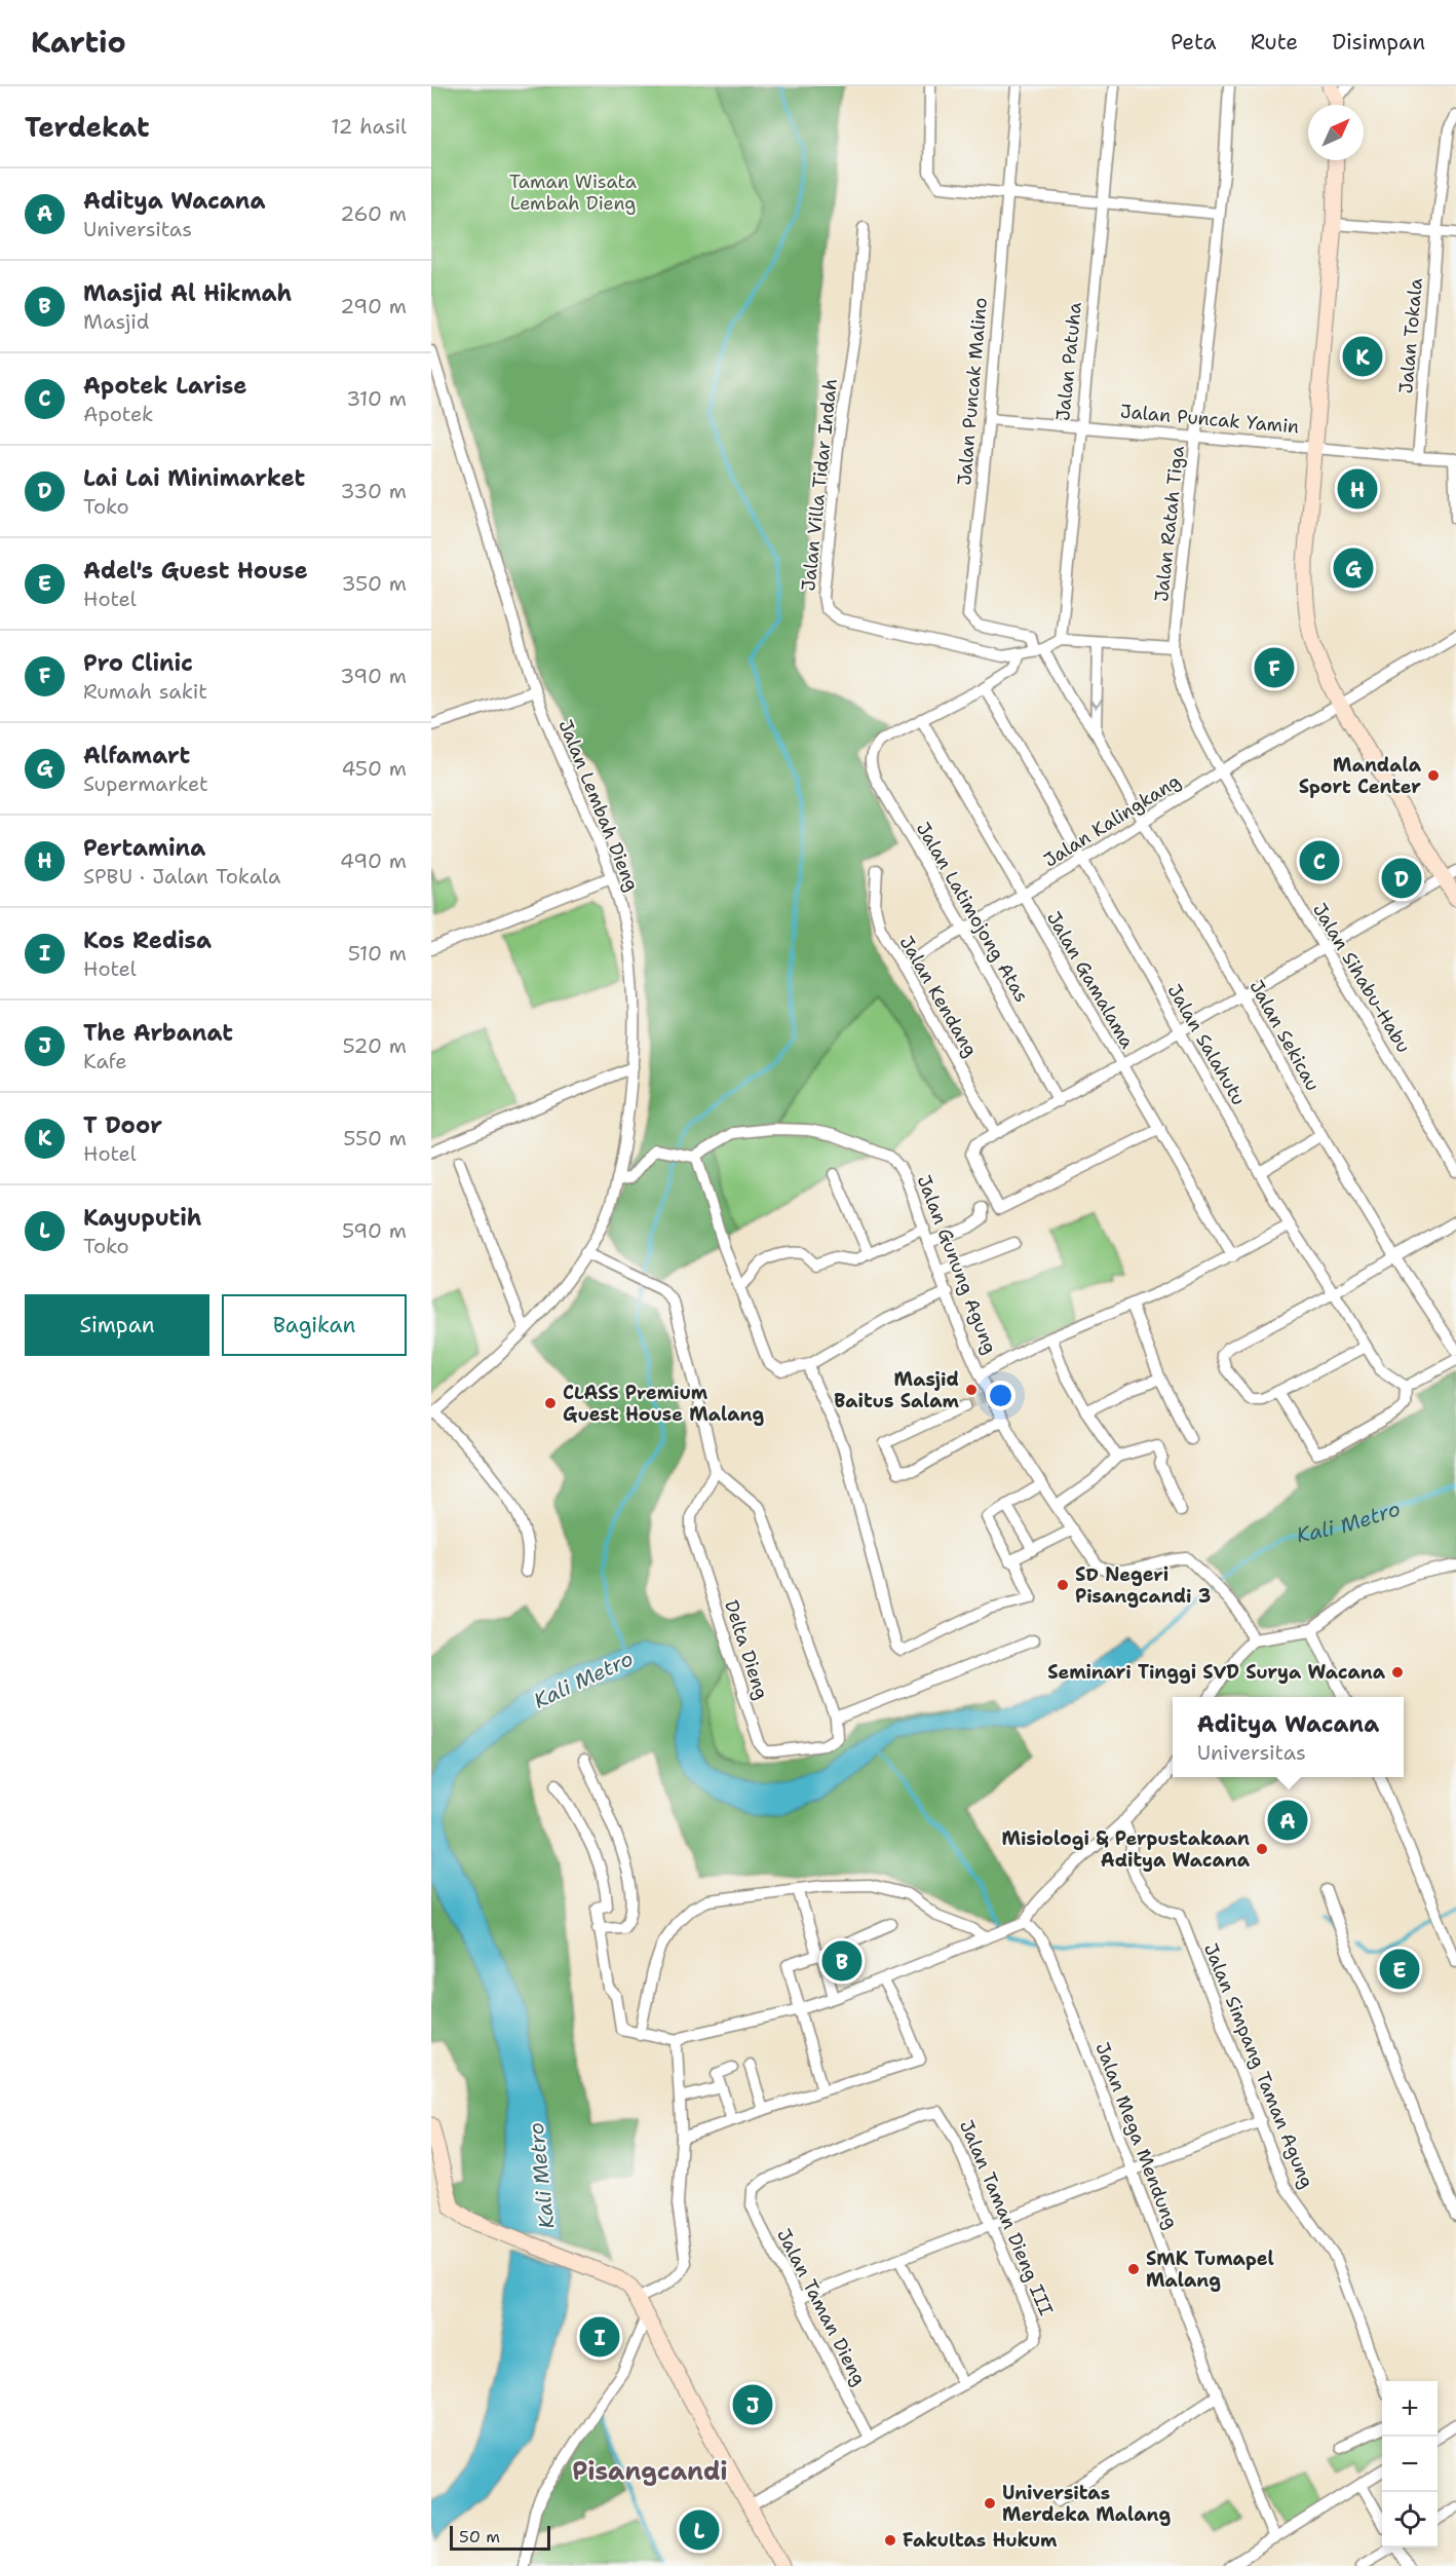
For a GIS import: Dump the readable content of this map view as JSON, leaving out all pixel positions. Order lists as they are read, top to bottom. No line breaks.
{"streets":{"main road":["Jalan Puncak Yamin"],"street":["Jalan Tokala","Jalan Patuha","Jalan Puncak Malino","Jalan Villa Tidar Indah","Jalan Ratah Tiga","Jalan Lembah Dieng","Jalan Kalingkang","Jalan Latimojong Atas","Jalan Sihabu-Habu","Jalan Gamalama","Jalan Kendang","Jalan Sekicau","Jalan Salahutu","Jalan Gunung Agung","Delta Dieng","Jalan Simpang Taman Agung","Jalan Mega Mendung","Jalan Taman Dieng III","Jalan Taman Dieng"]},"crossings":[["Jalan Patuha","Jalan Puncak Yamin"],["Jalan Patuha","Jalan Villa Tidar Indah"],["Jalan Puncak Malino","Jalan Puncak Yamin"],["Jalan Puncak Malino","Jalan Villa Tidar Indah"],["Jalan Puncak Malino","Jalan Sekicau"],["Jalan Puncak Yamin","Jalan Ratah Tiga"],["Jalan Villa Tidar Indah","Jalan Sekicau"],["Jalan Ratah Tiga","Jalan Kalingkang"],["Jalan Ratah Tiga","Jalan Sihabu-Habu"],["Jalan Kalingkang","Jalan Latimojong Atas"],["Jalan Kalingkang","Jalan Sihabu-Habu"],["Jalan Kalingkang","Jalan Gamalama"],["Jalan Kalingkang","Jalan Kendang"],["Jalan Kalingkang","Jalan Sekicau"],["Jalan Kalingkang","Jalan Salahutu"],["Jalan Latimojong Atas","Jalan Gamalama"],["Jalan Taman Dieng III","Jalan Taman Dieng"]],"districts":["Pisangcandi"],"water":["Kali Metro"],"parks":["Taman Wisata Lembah Dieng"],"places":["Mandala Sport Center","Masjid Baitus Salam","CLASS Premium Guest House Malang","SD Negeri Pisangcandi 3","Seminari Tinggi SVD Surya Wacana","Misiologi & Perpustakaan Aditya Wacana","SMK Tumapel Malang","Universitas Merdeka Malang","Fakultas Hukum"],"scale_bar":"50 m","north":"top right","page":{"header":"Kartio","nav":["Peta","Rute","Disimpan"],"heading":["Terdekat","12 hasil"],"list":[{"mark":"A","name":"Aditya Wacana","note":"Universitas","value":"260 m"},{"mark":"B","name":"Masjid Al Hikmah","note":"Masjid","value":"290 m"},{"mark":"C","name":"Apotek Larise","note":"Apotek","value":"310 m"},{"mark":"D","name":"Lai Lai Minimarket","note":"Toko","value":"330 m"},{"mark":"E","name":"Adel's Guest House","note":"Hotel","value":"350 m"},{"mark":"F","name":"Pro Clinic","note":"Rumah sakit","value":"390 m"},{"mark":"G","name":"Alfamart","note":"Supermarket","value":"450 m"},{"mark":"H","name":"Pertamina","note":"SPBU · Jalan Tokala","value":"490 m"},{"mark":"I","name":"Kos Redisa","note":"Hotel","value":"510 m"},{"mark":"J","name":"The Arbanat","note":"Kafe","value":"520 m"},{"mark":"K","name":"T Door","note":"Hotel","value":"550 m"},{"mark":"L","name":"Kayuputih","note":"Toko","value":"590 m"}],"pins":["K","H","G","F","C","D","A","B","E","I","J","L"],"buttons":["Simpan","Bagikan"],"popup":["Aditya Wacana","Universitas"],"map_buttons":["+","−"],"scale":"50 m"}}
